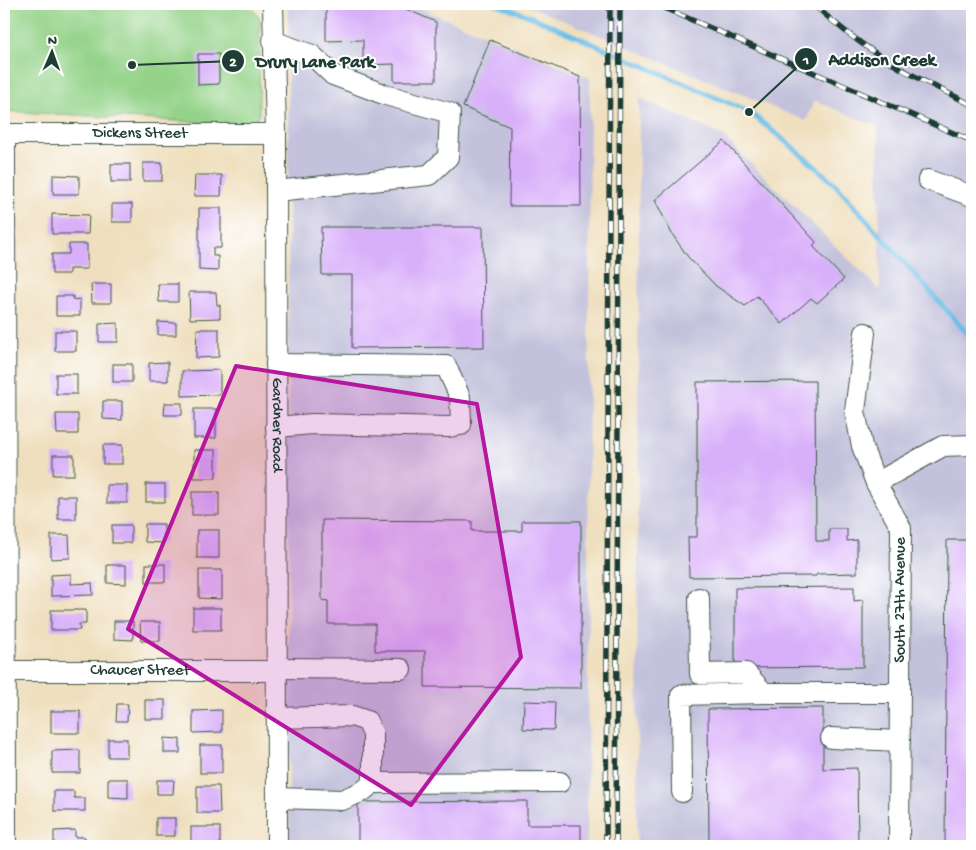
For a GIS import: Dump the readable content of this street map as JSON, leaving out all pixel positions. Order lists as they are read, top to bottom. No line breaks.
{"streets":{"street":["Dickens Street","Gardner Road","South 27th Avenue","Chaucer Street"]},"crossings":[["Dickens Street","Gardner Road"],["Gardner Road","Chaucer Street"]],"places":["Drury Lane Park","Addison Creek"],"north":"top"}
